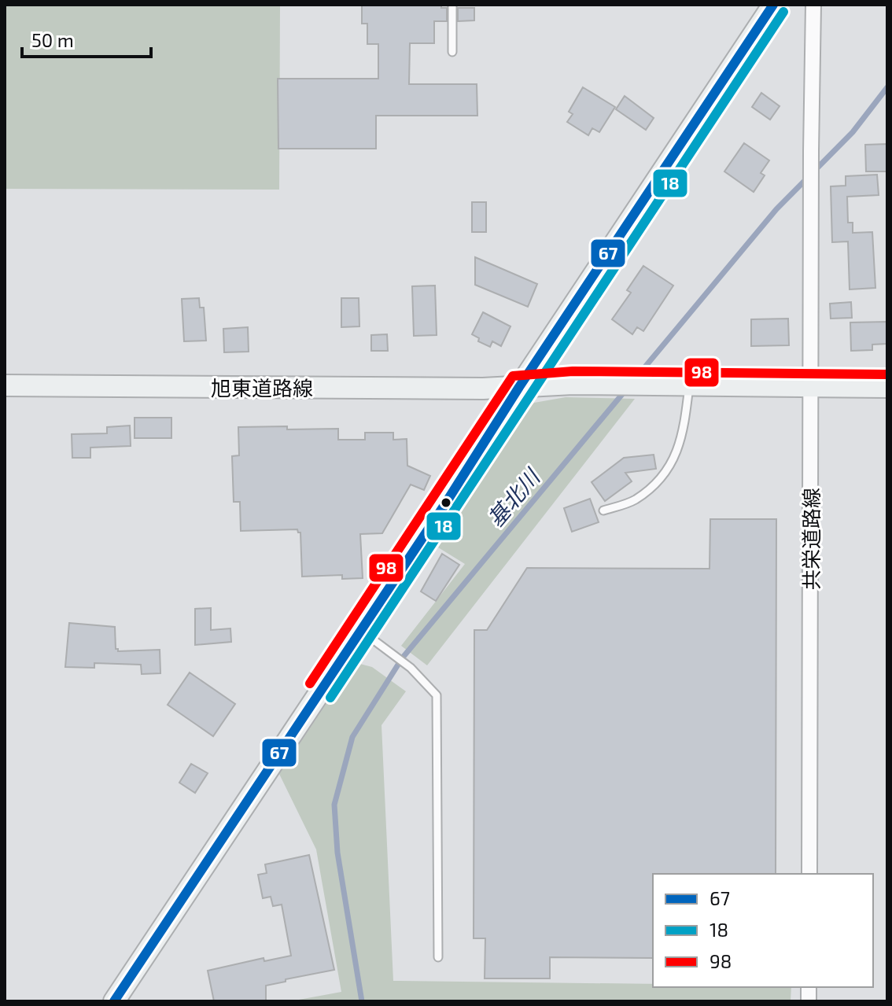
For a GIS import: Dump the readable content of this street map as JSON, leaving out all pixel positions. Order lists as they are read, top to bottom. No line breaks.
{"streets":{"main road":["旭東道路線"],"street":["共栄道路線"]},"crossings":[["旭東道路線","共栄道路線"]],"water":["基北川"],"lines":["transit line 67","transit line 18","transit line 98"],"legend":["67","18","98"],"scale_bar":"50 m"}
